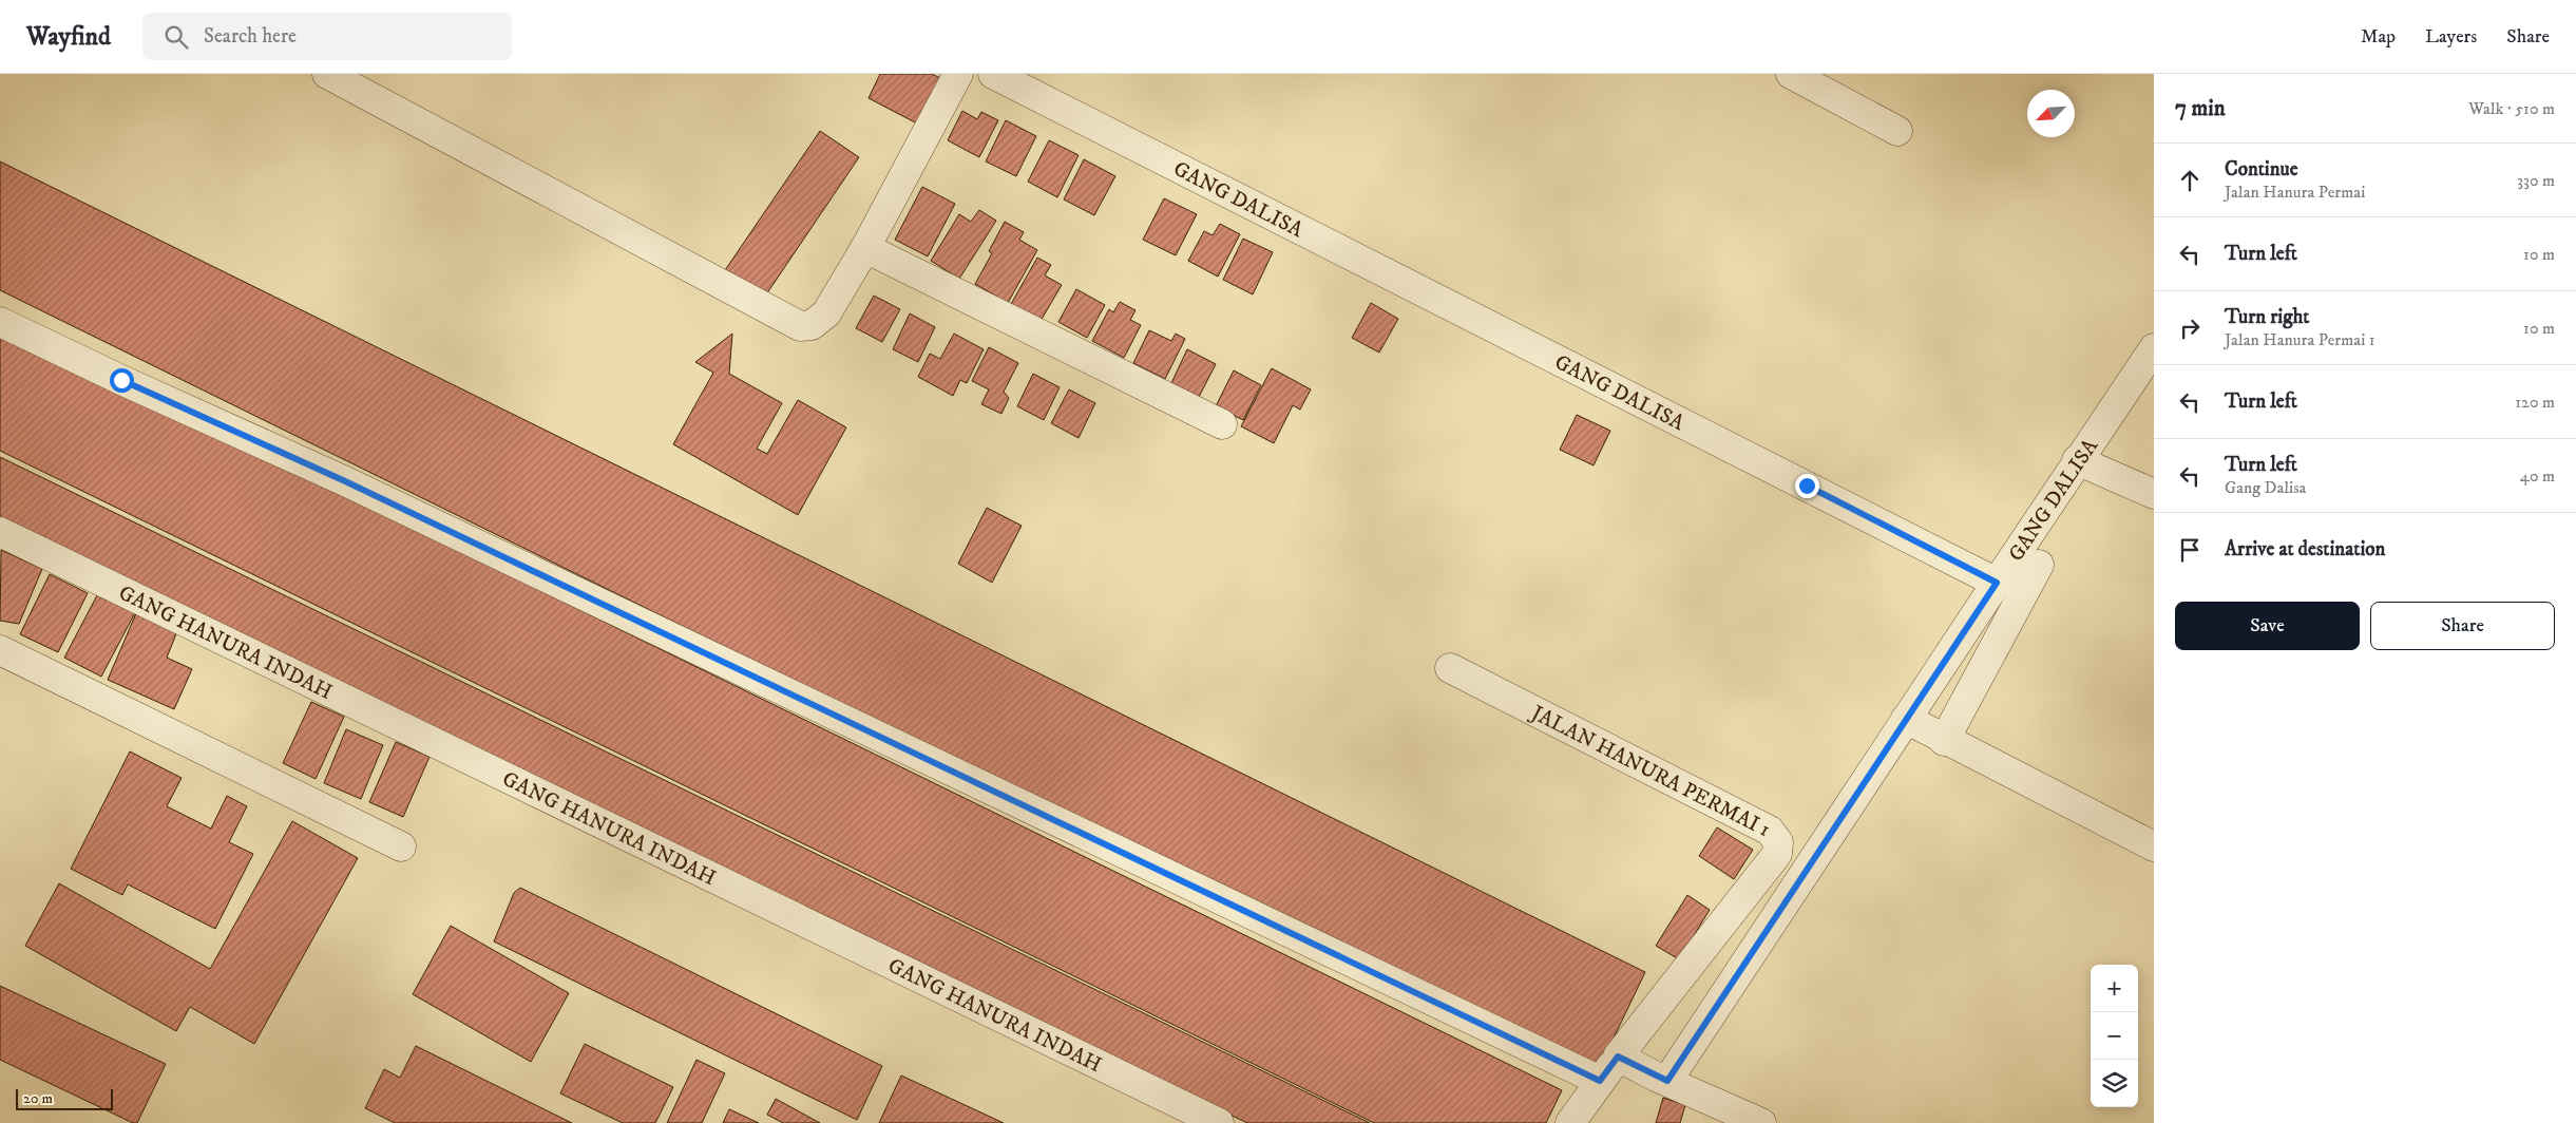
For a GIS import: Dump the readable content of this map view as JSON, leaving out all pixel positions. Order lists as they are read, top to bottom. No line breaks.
{"streets":{"street":["GANG DALISA","GANG HANURA INDAH","JALAN HANURA PERMAI 1"]},"scale_bar":"20 m","north":"bottom left","page":{"header":"Wayfind","search":"Search here","nav":["Map","Layers","Share"],"heading":["7 min","Walk · 510 m"],"list":[["Continue","Jalan Hanura Permai","330 m"],["Turn left","10 m"],["Turn right","Jalan Hanura Permai 1","10 m"],["Turn left","120 m"],["Turn left","Gang Dalisa","40 m"],"Arrive at destination"],"buttons":["Save","Share"],"map_buttons":["+","−"],"scale":"20 m"}}
